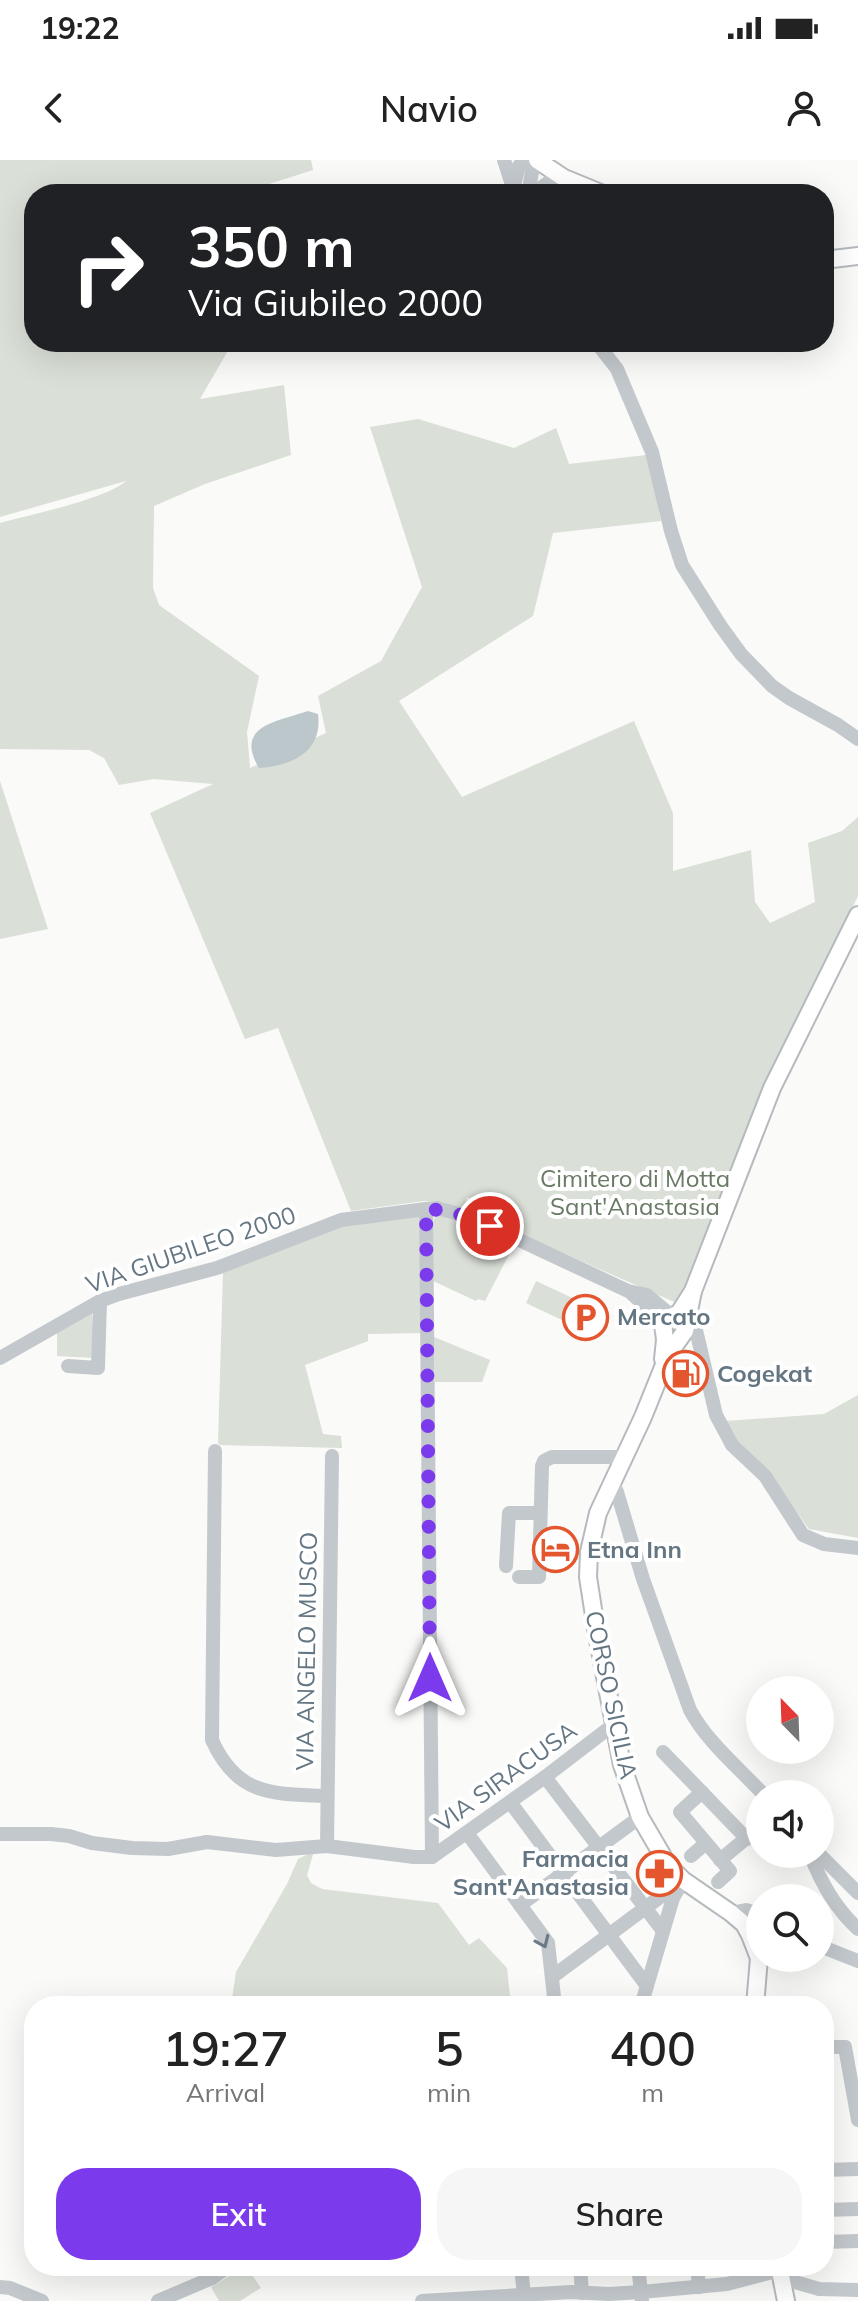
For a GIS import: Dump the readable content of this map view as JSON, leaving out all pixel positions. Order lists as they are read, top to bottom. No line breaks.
{"streets":{"main road":["CORSO SICILIA"],"street":["VIA GIUBILEO 2000","VIA ANGELO MUSCO","VIA SIRACUSA"]},"crossings":[["VIA GIUBILEO 2000","CORSO SICILIA"],["VIA ANGELO MUSCO","VIA SIRACUSA"],["CORSO SICILIA","VIA SIRACUSA"]],"parks":["Cimitero di Motta Sant'Anastasia"],"places":{"parking":["Mercato"],"fuel station":["Cogekat"],"hotel":["Etna Inn"],"pharmacy":["Farmacia Sant'Anastasia"]},"north":"top left","page":{"status":"19:22","header":"Navio","turn":["350 m","Via Giubileo 2000"],"eta":["19:27","Arrival","5","min","400","m"],"buttons":["Exit","Share"]}}
